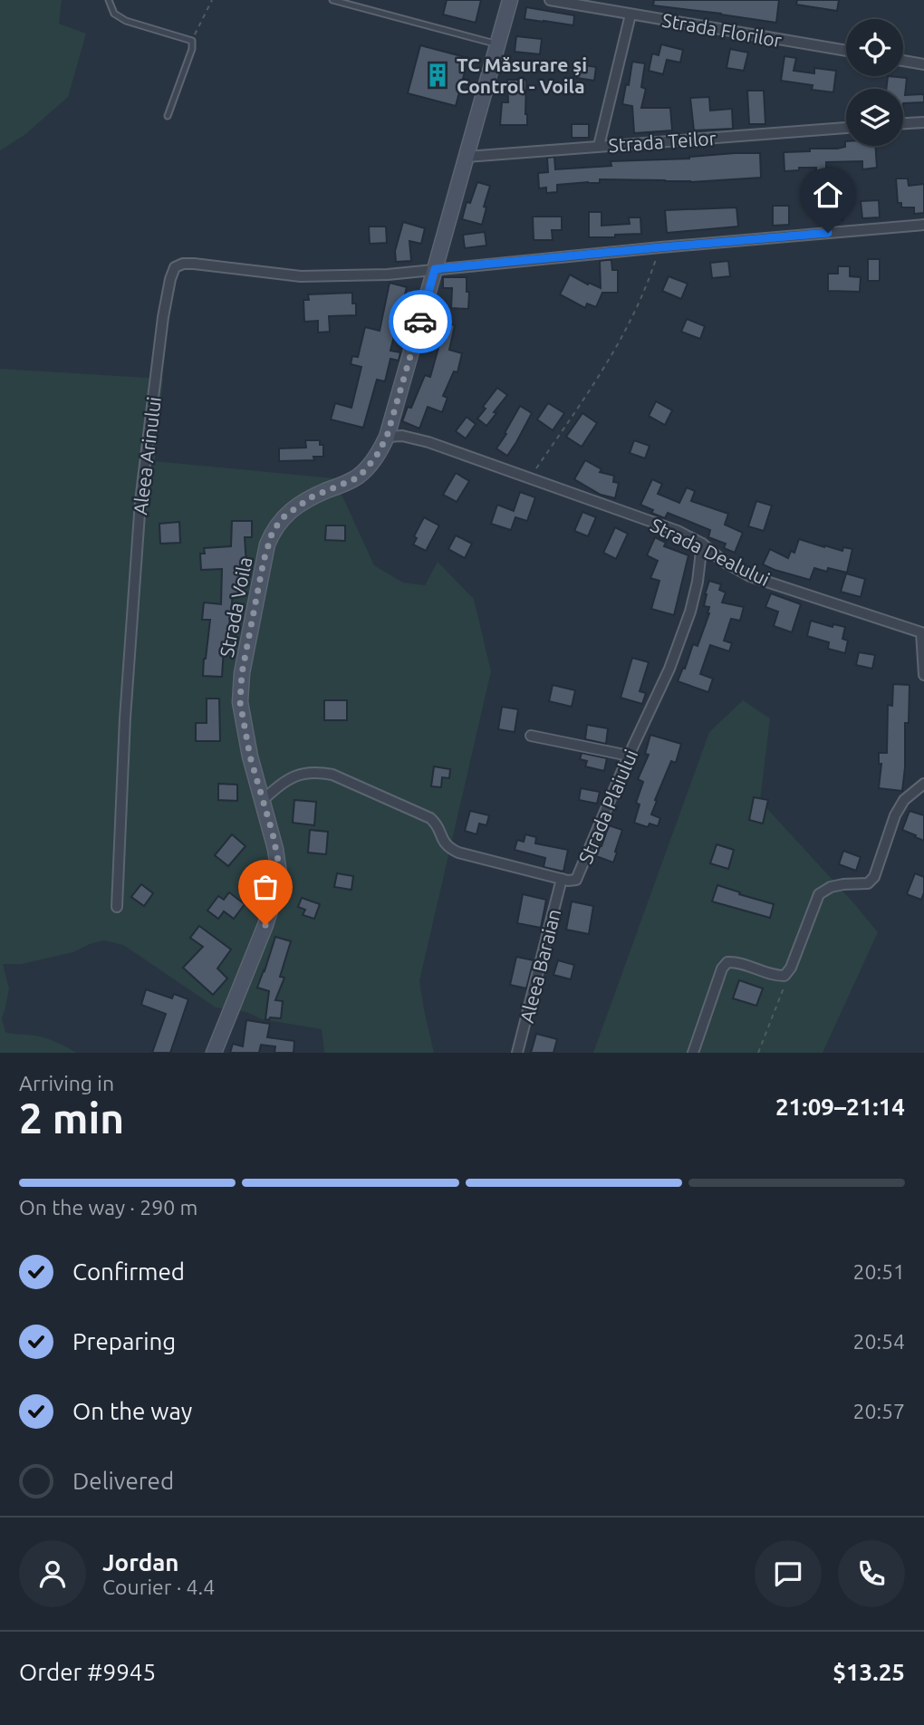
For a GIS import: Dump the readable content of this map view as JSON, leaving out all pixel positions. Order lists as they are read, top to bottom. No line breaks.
{"streets":{"main road":["Strada Voila"],"street":["Strada Florilor","Strada Teilor","Aleea Arinului","Strada Dealului","Strada Plaiului","Aleea Baraian"]},"crossings":[["Strada Teilor","Strada Voila"],["Aleea Arinului","Strada Voila"],["Strada Dealului","Strada Voila"],["Strada Dealului","Strada Plaiului"],["Strada Voila","Strada Plaiului"],["Strada Plaiului","Aleea Baraian"]],"places":{"building":["TC Măsurare și Control - Voila"]},"page":{"heading":["2 min","Arriving in","21:09–21:14"],"panel":["Jordan","Courier · 4.4","Order #9945","$13.25"],"bar":"On the way · 290 m","list":[["Confirmed","20:51"],["Preparing","20:54"],["On the way","20:57"],"Delivered"]}}
